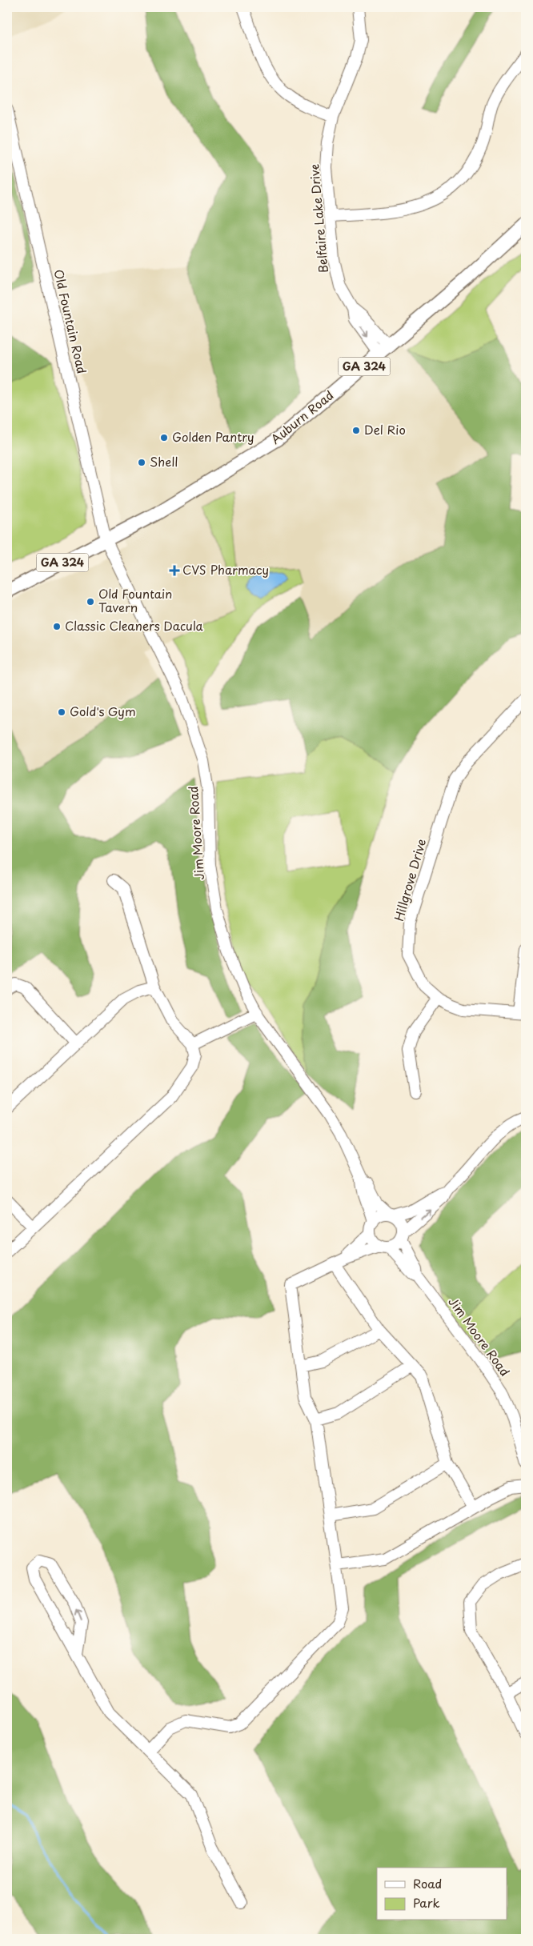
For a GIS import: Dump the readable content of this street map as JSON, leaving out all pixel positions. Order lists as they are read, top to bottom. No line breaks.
{"streets":{"main road":["GA 324","Auburn Road"],"street":["Belfaire Lake Drive","Old Fountain Road","Jim Moore Road","Hillgrove Drive"]},"crossings":[["Belfaire Lake Drive","Auburn Road"],["Old Fountain Road","Auburn Road"],["Old Fountain Road","Jim Moore Road"],["Auburn Road","Jim Moore Road"]],"places":{"other":["Del Rio","Golden Pantry","Shell","Old Fountain Tavern","Classic Cleaners Dacula","Gold's Gym"],"health":["CVS Pharmacy"]},"legend":["Road","Park"]}
